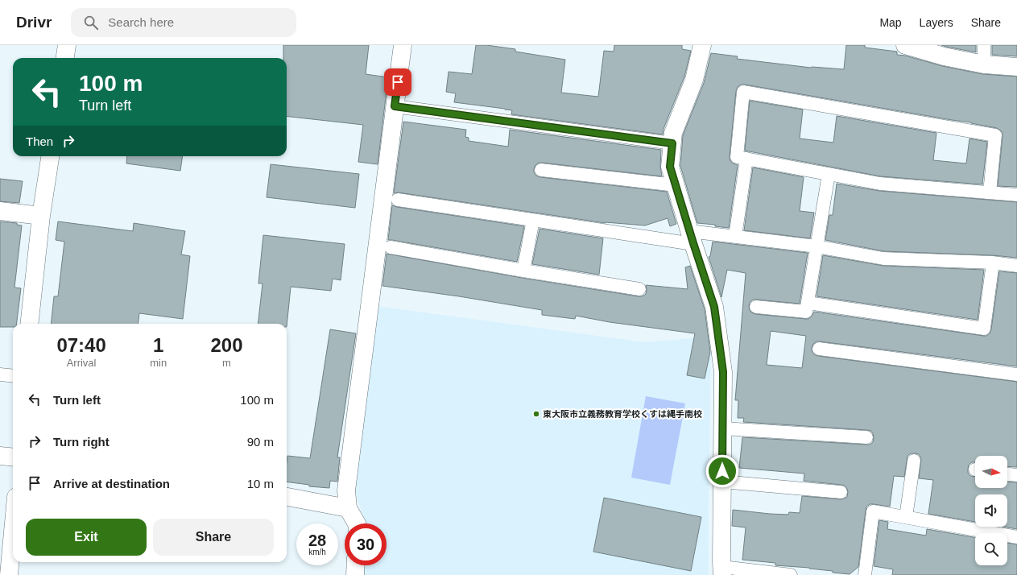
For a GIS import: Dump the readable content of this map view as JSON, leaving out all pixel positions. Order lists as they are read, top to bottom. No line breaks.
{"places":["東大阪市立義務教育学校くすは縄手南校"],"north":"right","page":{"header":"Drivr","search":"Search here","nav":["Map","Layers","Share"],"turn":["100 m","Turn left"],"then":"Then","eta":["07:40","Arrival","1","min","200","m"],"list":[{"name":"Turn left","value":"100 m"},{"name":"Turn right","value":"90 m"},{"name":"Arrive at destination","value":"10 m"}],"buttons":["Exit","Share"],"speed":"28 km/h","limit":"30"}}
